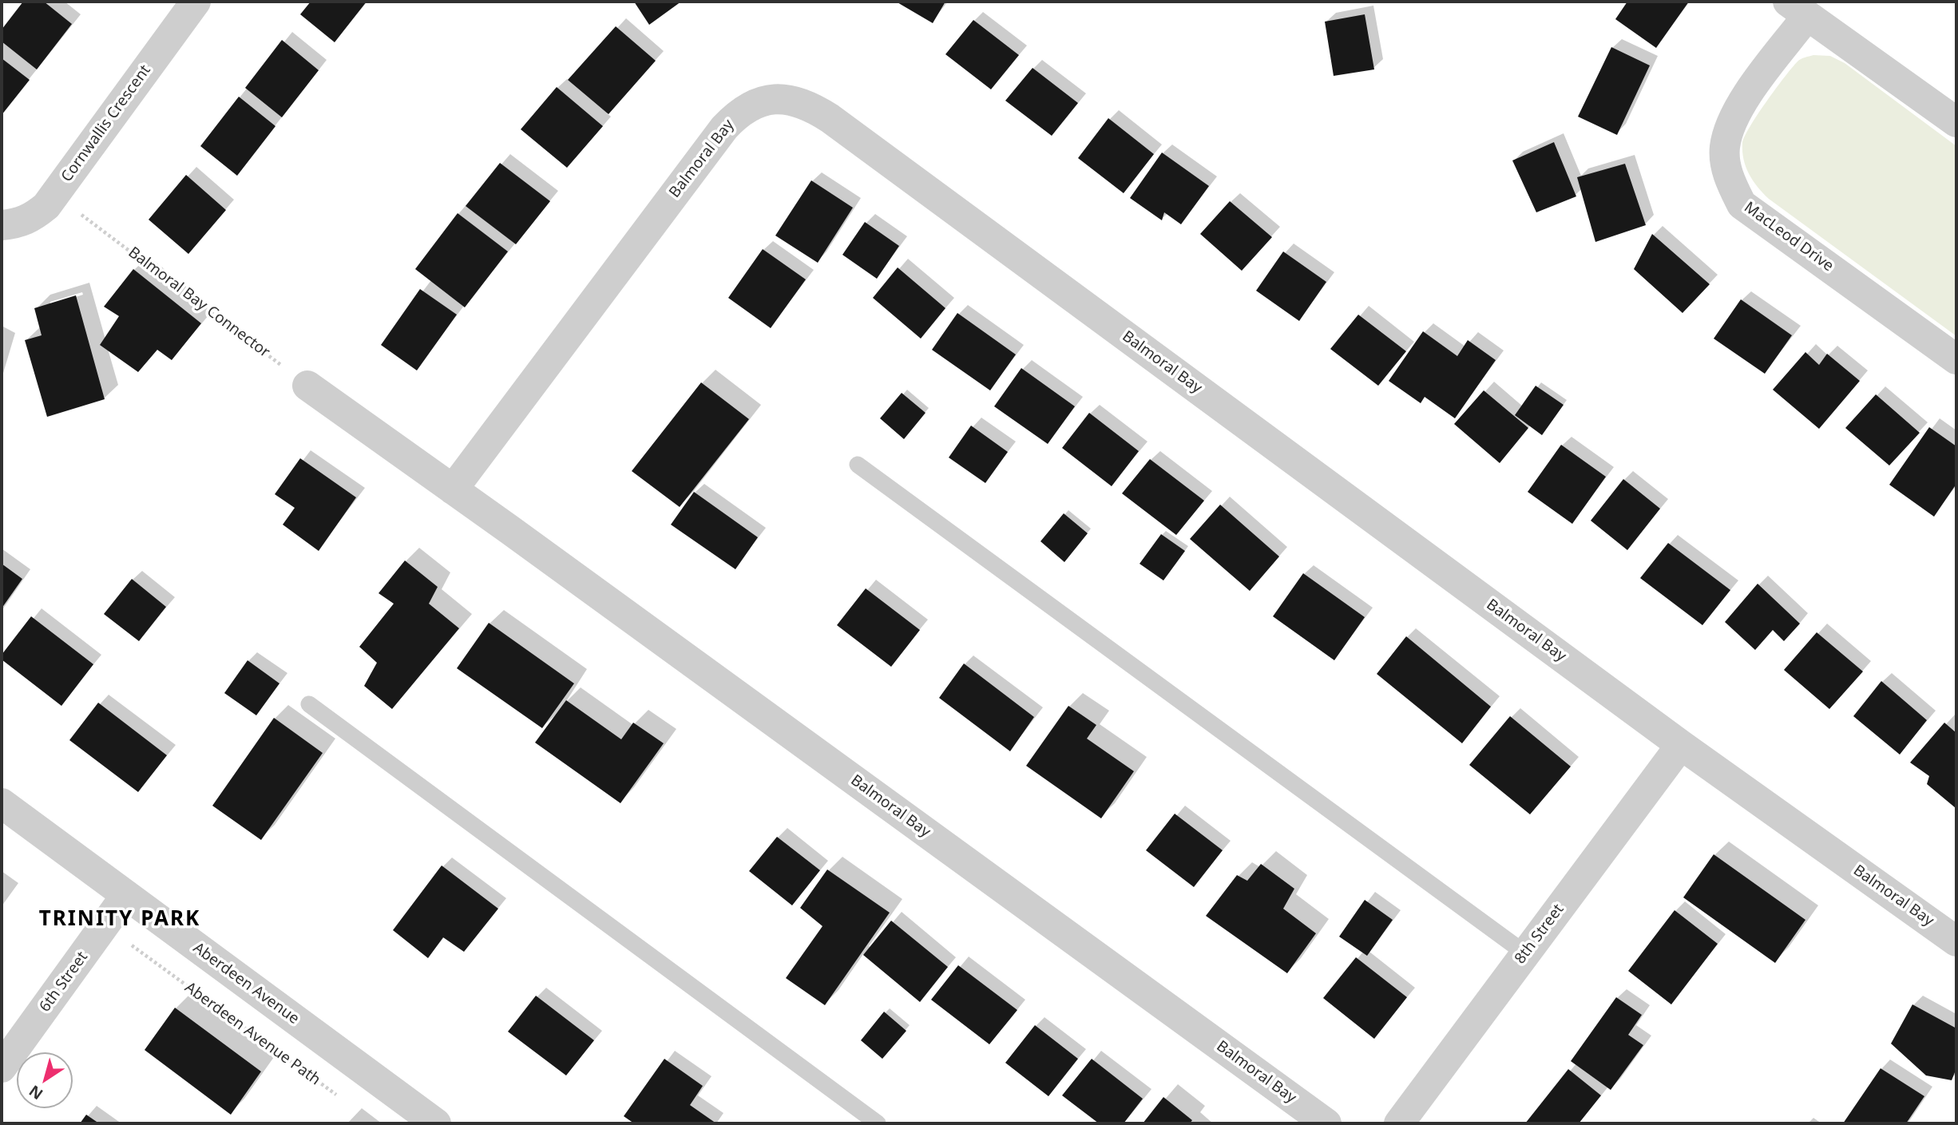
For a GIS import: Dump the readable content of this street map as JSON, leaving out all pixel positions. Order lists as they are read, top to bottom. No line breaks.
{"streets":{"street":["Cornwallis Crescent","Balmoral Bay","MacLeod Drive","8th Street","6th Street","Aberdeen Avenue"],"path":["Balmoral Bay Connector","Aberdeen Avenue Path"]},"crossings":[["Balmoral Bay","Balmoral Bay Connector"],["Balmoral Bay","8th Street"],["6th Street","Aberdeen Avenue"]],"districts":["TRINITY PARK"],"north":"bottom left"}
